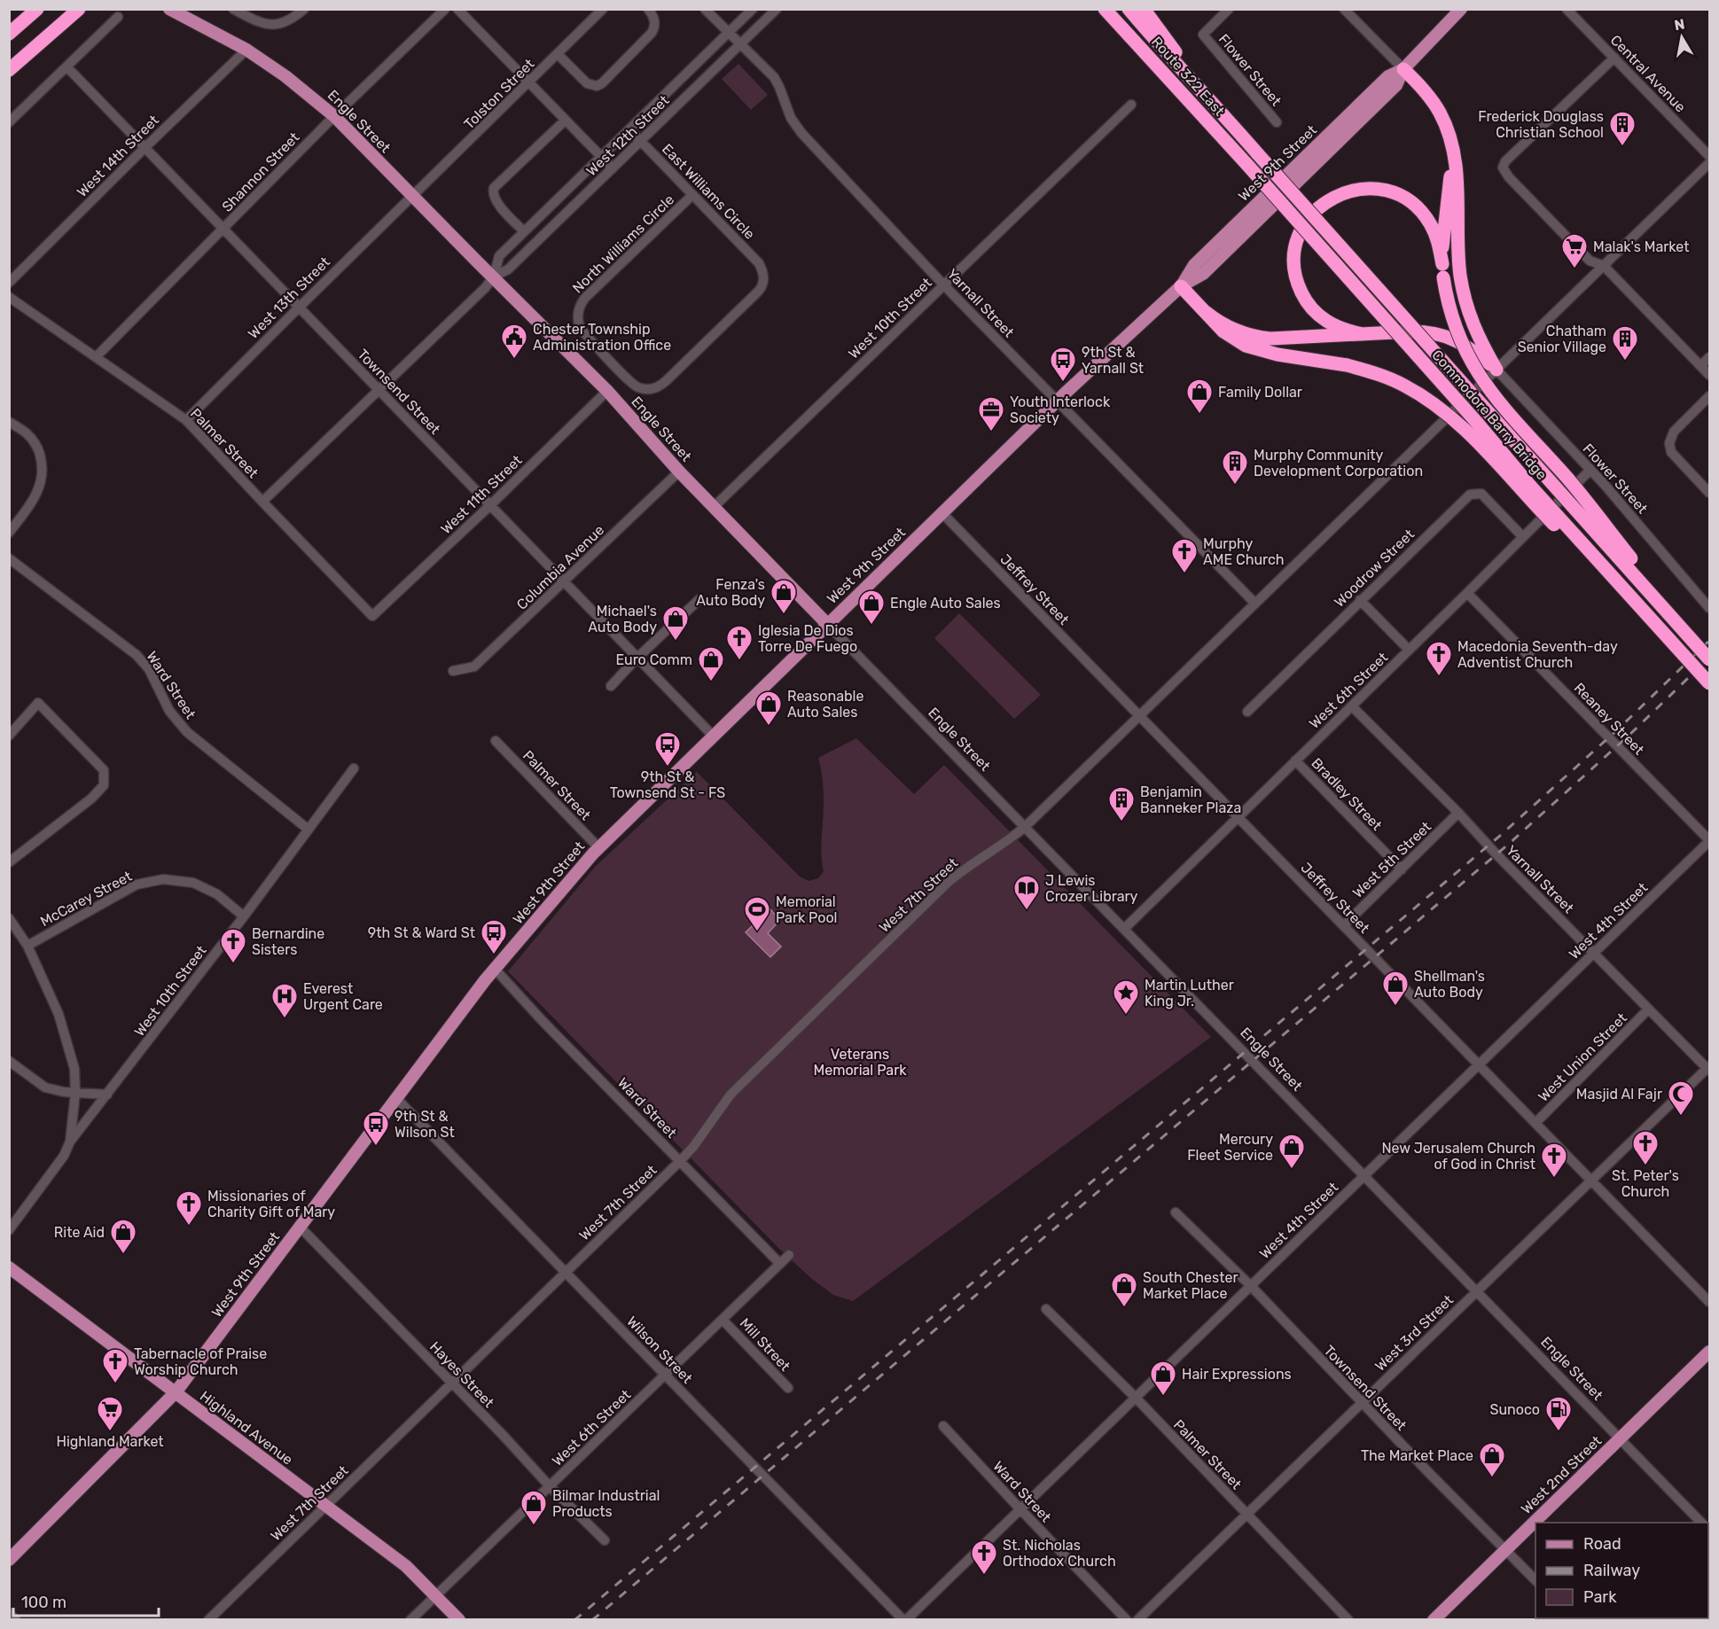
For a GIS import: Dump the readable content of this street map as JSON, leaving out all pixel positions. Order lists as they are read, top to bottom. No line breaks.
{"streets":{"highway":["Route 322 East","Commodore Barry Bridge"],"main road":["Engle Street","West 9th Street","Highland Avenue","West 2nd Street"],"street":["Flower Street","Central Avenue","Tolston Street","West 12th Street","West 14th Street","Shannon Street","East Williams Circle","North Williams Circle","West 13th Street","Yarnall Street","West 10th Street","Townsend Street","Palmer Street","West 11th Street","Columbia Avenue","Woodrow Street","Jeffrey Street","Ward Street","West 6th Street","Reaney Street","Bradley Street","West 5th Street","West 7th Street","McCarey Street","West 4th Street","West Union Street","West 3rd Street","Mill Street","Wilson Street","Hayes Street"]},"crossings":[["Flower Street","West 6th Street"],["Flower Street","West 7th Street"],["Route 322 East","Commodore Barry Bridge"],["Tolston Street","Engle Street"],["Tolston Street","West 13th Street"],["Engle Street","West 12th Street"],["Engle Street","West 14th Street"],["Engle Street","West 9th Street"],["Engle Street","Shannon Street"],["Engle Street","West 13th Street"],["Engle Street","West 10th Street"],["Engle Street","West 11th Street"],["Engle Street","Columbia Avenue"],["Engle Street","West 6th Street"],["Engle Street","West 7th Street"],["Engle Street","West 4th Street"],["Engle Street","West 3rd Street"],["Engle Street","West 2nd Street"],["West 12th Street","East Williams Circle"],["West 12th Street","Yarnall Street"],["West 12th Street","Townsend Street"],["West 12th Street","Palmer Street"],["West 14th Street","Townsend Street"],["West 9th Street","Yarnall Street"],["West 9th Street","Townsend Street"],["West 9th Street","Palmer Street"],["West 9th Street","Jeffrey Street"],["West 9th Street","Ward Street"],["West 9th Street","Wilson Street"],["West 9th Street","Hayes Street"],["West 9th Street","Highland Avenue"],["Shannon Street","Townsend Street"],["Shannon Street","Palmer Street"],["East Williams Circle","North Williams Circle"],["West 13th Street","Townsend Street"],["West 13th Street","Palmer Street"],["Yarnall Street","West 10th Street"],["Yarnall Street","West 6th Street"],["Yarnall Street","West 5th Street"],["Yarnall Street","West 7th Street"],["Yarnall Street","West 4th Street"],["Yarnall Street","West Union Street"],["Yarnall Street","West 3rd Street"],["West 10th Street","Ward Street"],["West 10th Street","McCarey Street"],["Townsend Street","West 11th Street"],["Townsend Street","Columbia Avenue"],["Townsend Street","West 4th Street"],["Townsend Street","West 3rd Street"],["Townsend Street","West 2nd Street"],["Palmer Street","West 11th Street"],["Palmer Street","West 4th Street"],["Palmer Street","West 3rd Street"],["Woodrow Street","West 6th Street"],["Jeffrey Street","West 6th Street"],["Jeffrey Street","West 5th Street"],["Jeffrey Street","West 7th Street"],["Jeffrey Street","West 4th Street"],["Jeffrey Street","West Union Street"],["Jeffrey Street","West 3rd Street"],["Ward Street","West 6th Street"],["Ward Street","West 7th Street"],["Ward Street","West 4th Street"],["West 6th Street","Reaney Street"],["West 6th Street","Bradley Street"],["West 6th Street","Mill Street"],["West 6th Street","Wilson Street"],["West 6th Street","Hayes Street"],["West 6th Street","Highland Avenue"],["Reaney Street","West 4th Street"],["Bradley Street","West 5th Street"],["West 7th Street","Wilson Street"],["West 7th Street","Hayes Street"],["West 7th Street","Highland Avenue"],["West 4th Street","Wilson Street"]],"parks":["Veterans Memorial Park"],"places":{"building":["Frederick Douglass Christian School","Chatham Senior Village","Murphy Community Development Corporation","Benjamin Banneker Plaza"],"supermarket":["Malak's Market","Highland Market"],"public building":["Chester Township Administration Office"],"bus stop":["9th St & Yarnall St","9th St & Townsend St - FS","9th St & Ward St","9th St & Wilson St"],"shop":["Family Dollar","Fenza's Auto Body","Engle Auto Sales","Michael's Auto Body","Euro Comm","Reasonable Auto Sales","Shellman's Auto Body","Mercury Fleet Service","Rite Aid","South Chester Market Place","Hair Expressions","The Market Place","Bilmar Industrial Products"],"office":["Youth Interlock Society"],"church":["Murphy AME Church","Iglesia De Dios Torre De Fuego","Macedonia Seventh-day Adventist Church","Bernardine Sisters","St. Peter's Church","New Jerusalem Church of God in Christ","Missionaries of Charity Gift of Mary","Tabernacle of Praise Worship Church","St. Nicholas Orthodox Church"],"library":["J Lewis Crozer Library"],"sports":["Memorial Park Pool"],"place":["Martin Luther King Jr."],"hospital":["Everest Urgent Care"],"mosque":["Masjid Al Fajr"],"fuel station":["Sunoco"]},"legend":["Road","Railway","Park"],"scale_bar":"100 m","north":"top"}
